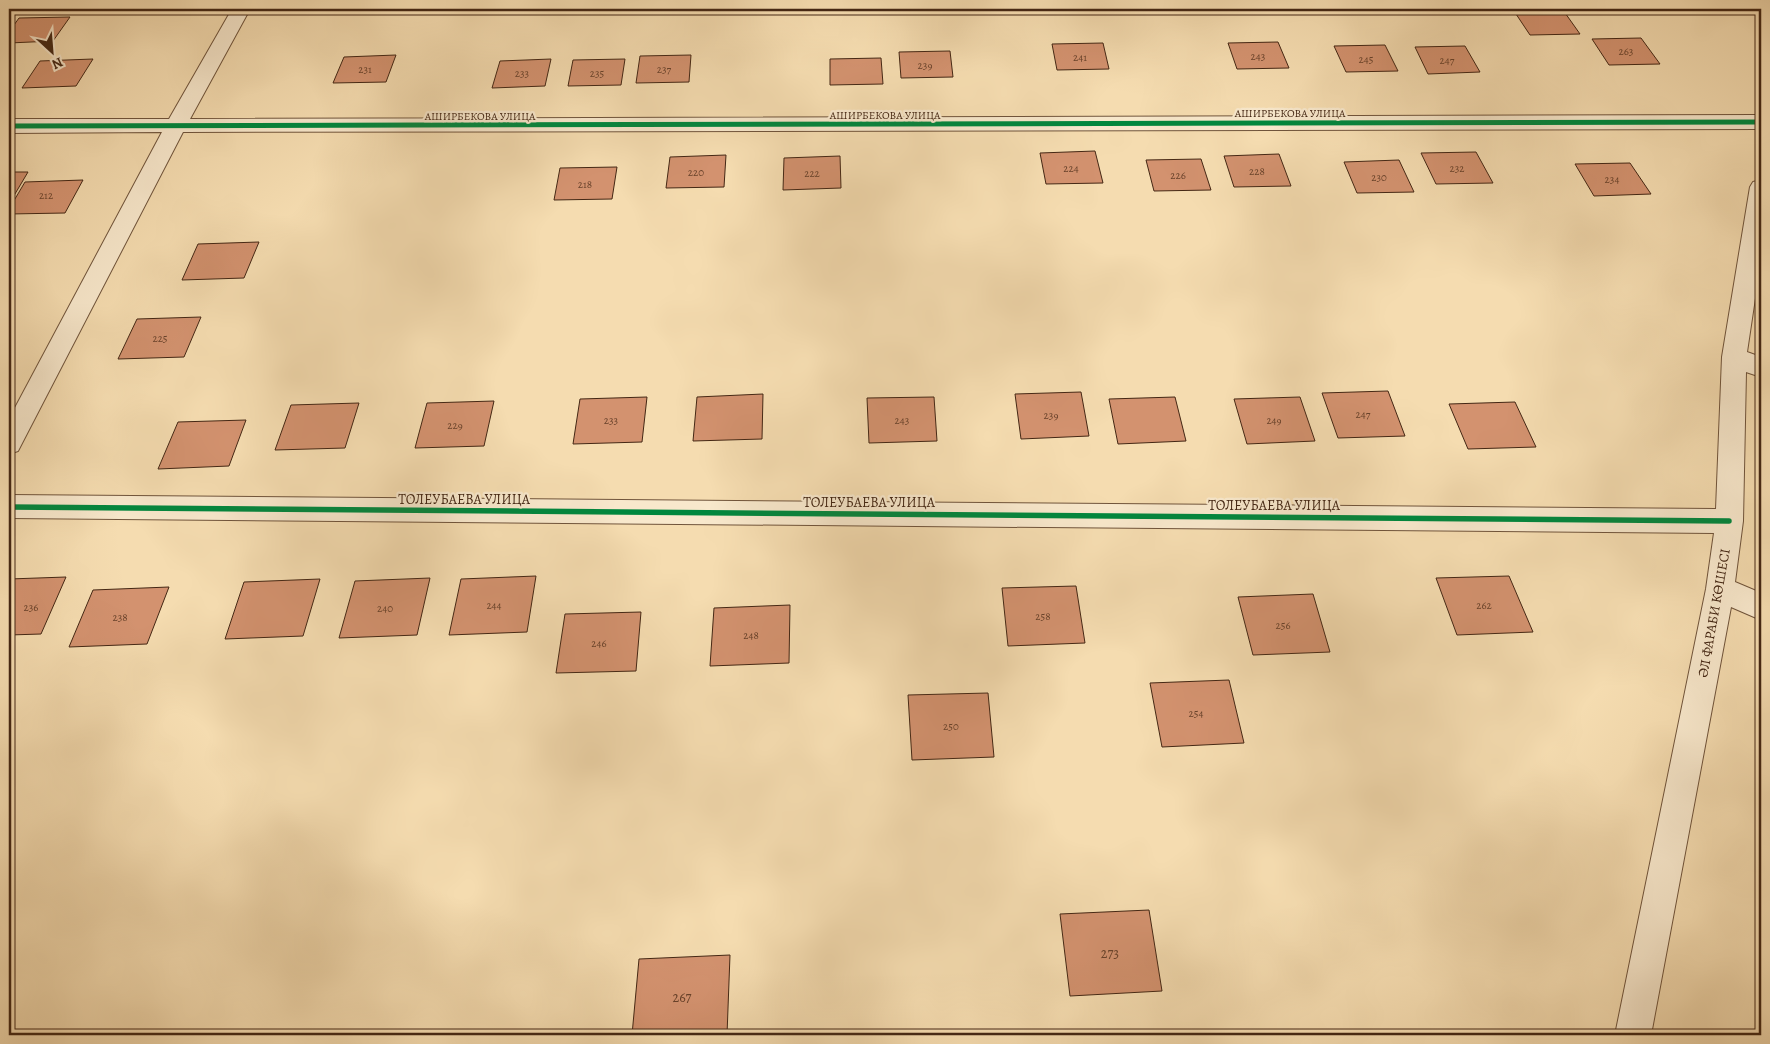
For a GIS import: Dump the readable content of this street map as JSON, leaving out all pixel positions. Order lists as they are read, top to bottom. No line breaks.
{"streets":{"street":["АШИРБЕКОВА УЛИЦА","ТОЛЕУБАЕВА УЛИЦА","ӘЛ ФАРАБИ КӨШЕСІ"]},"crossings":[["ТОЛЕУБАЕВА УЛИЦА","ӘЛ ФАРАБИ КӨШЕСІ"]],"house_numbers":["263","243","241","245","247","239","231","237","233","235","224","232","228","220","222","226","230","234","218","212","225","247","239","233","243","249","229","244","262","236","240","258","238","256","248","246","254","250","273","267"],"north":"bottom right"}
